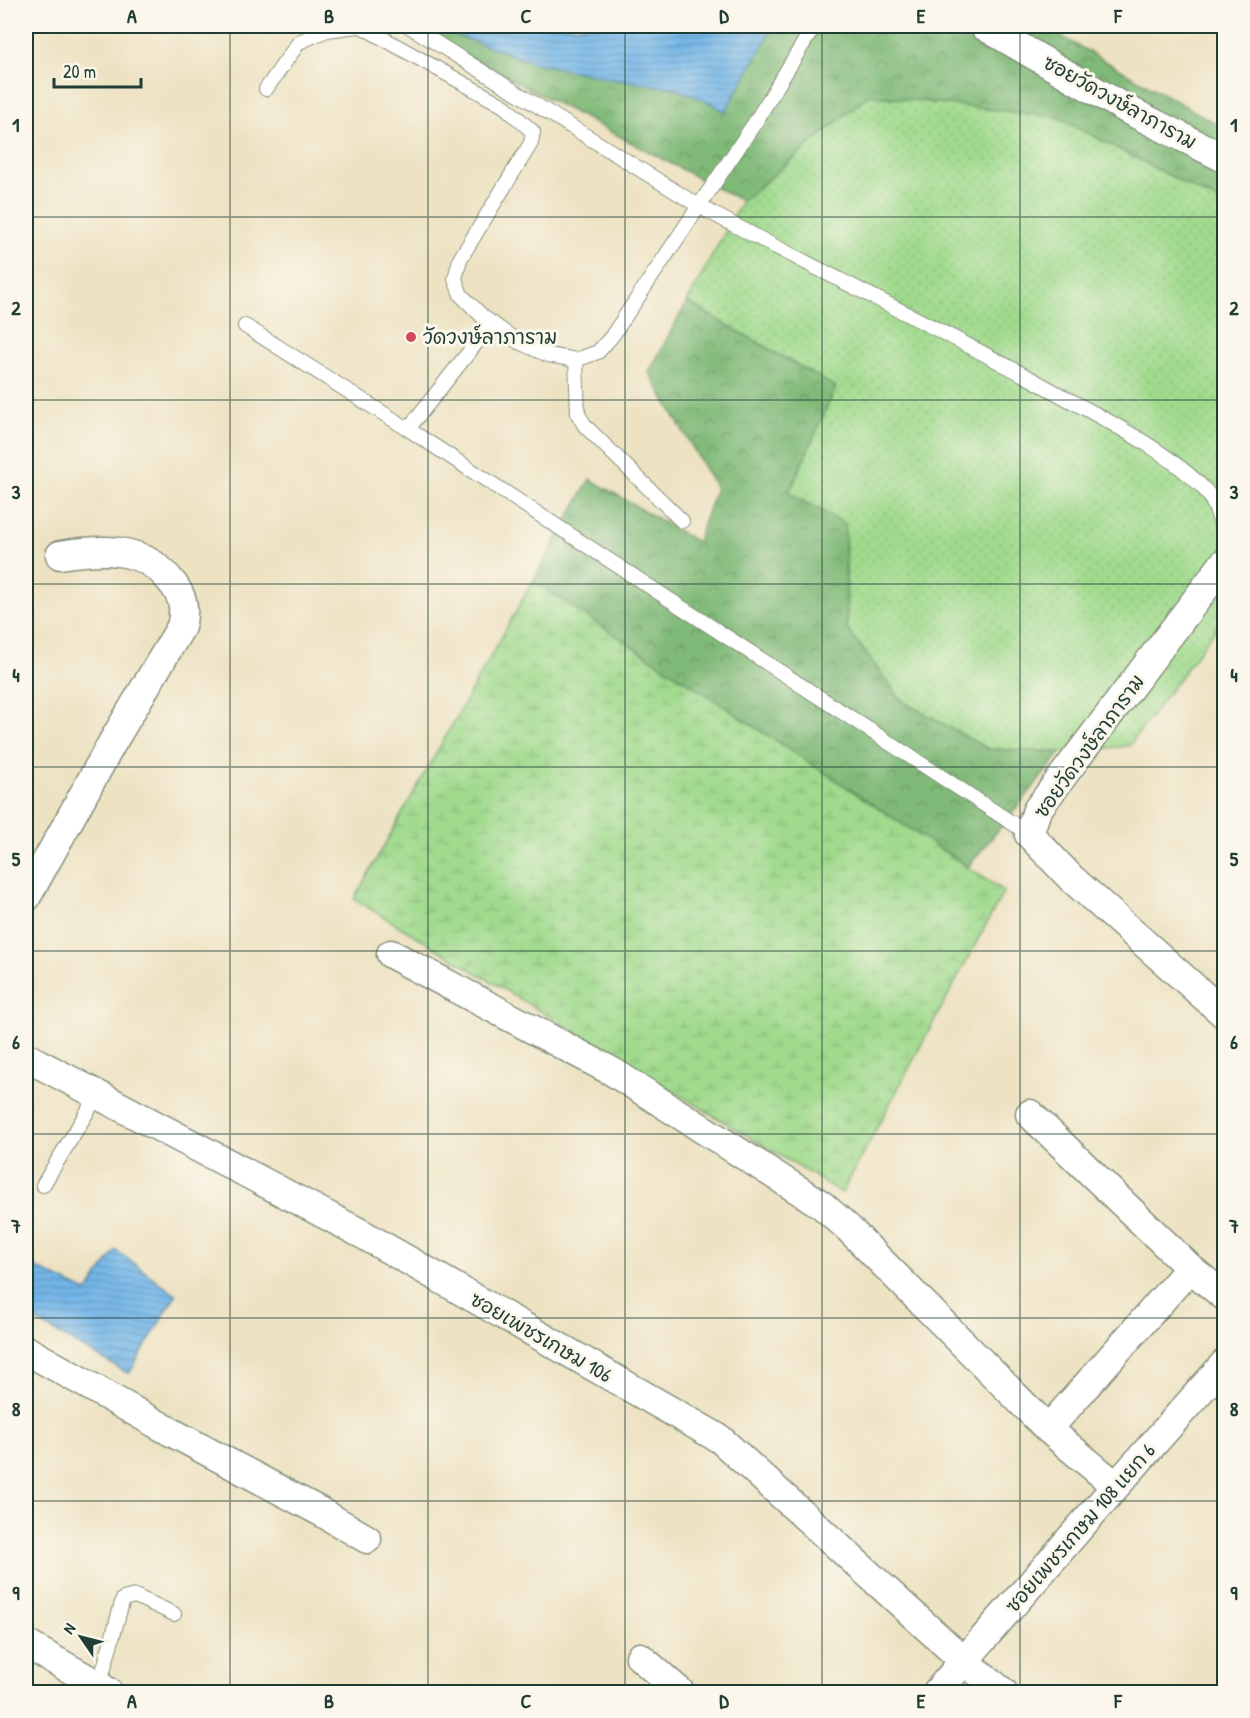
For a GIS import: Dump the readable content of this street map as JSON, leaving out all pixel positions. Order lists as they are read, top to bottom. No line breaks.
{"streets":{"street":["ซอยวัดวงษ์ลาภาราม","ซอยเพชรเกษม 106","ซอยเพชรเกษม 108 แยก 6"]},"crossings":[["ซอยเพชรเกษม 106","ซอยเพชรเกษม 108 แยก 6"]],"places":["วัดวงษ์ลาภาราม"],"scale_bar":"20 m","north":"top left","grid":{"columns":["A","B","C","D","E","F"],"rows":["1","2","3","4","5","6","7","8","9"]}}
